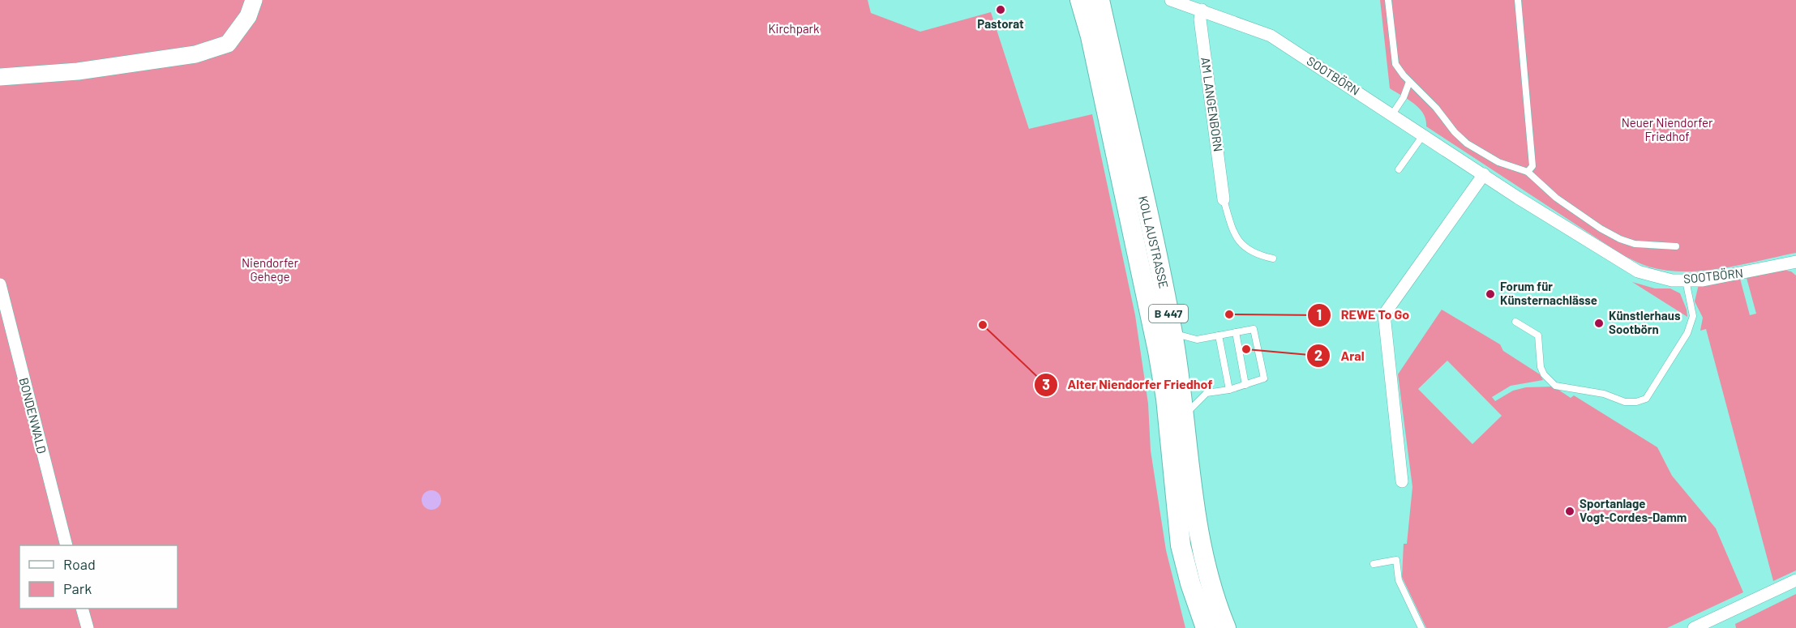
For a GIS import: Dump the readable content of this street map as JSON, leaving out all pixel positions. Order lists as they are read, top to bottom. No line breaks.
{"streets":{"main road":["KOLLAUSTRASSE","B 447"],"street":["SOOTBÖRN","AM LANGENBORN","BONDENWALD"]},"crossings":[["SOOTBÖRN","AM LANGENBORN"]],"parks":["Kirchpark","Neuer Niendorfer Friedhof","Niendorfer Gehege"],"places":["Pastorat","Forum für Künsternachlässe","REWE To Go","Künstlerhaus Sootbörn","Alter Niendorfer Friedhof","Aral","Sportanlage Vogt-Cordes-Damm"],"legend":["Road","Park"]}
